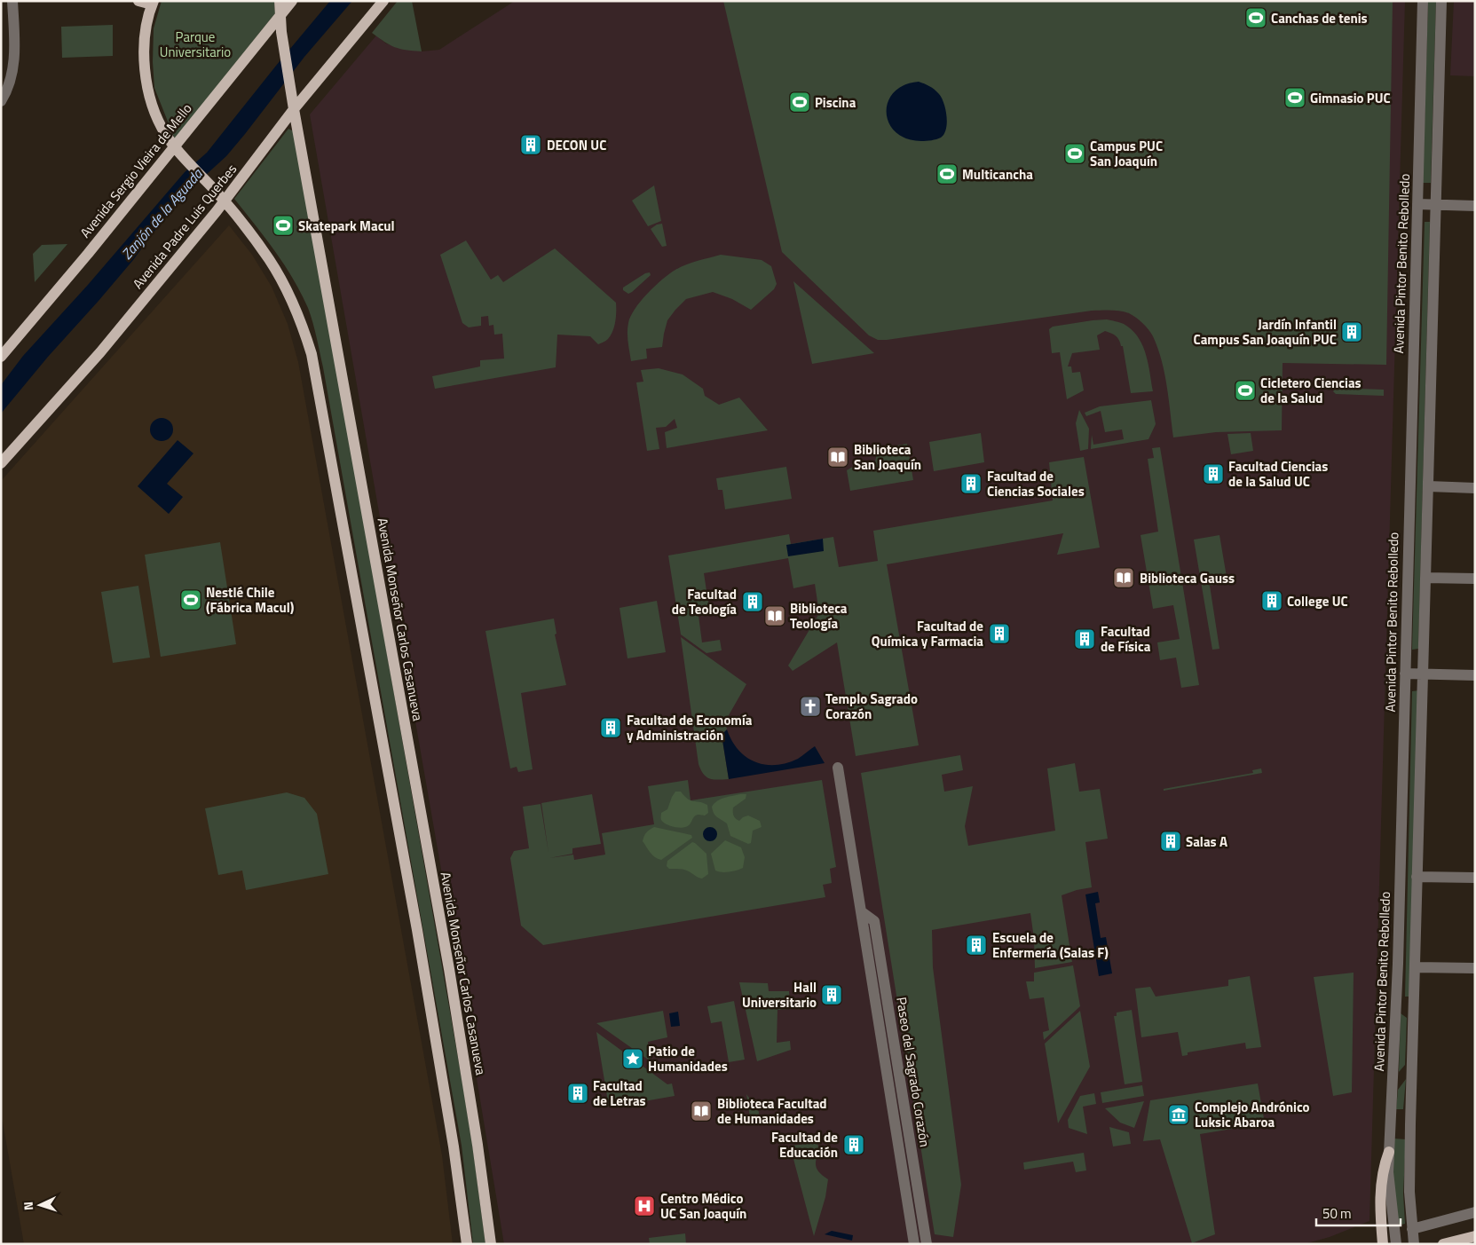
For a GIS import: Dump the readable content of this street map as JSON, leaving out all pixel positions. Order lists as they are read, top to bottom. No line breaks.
{"streets":{"main road":["Avenida Sergio Vieira de Mello","Avenida Padre Luis Querbes","Avenida Monseñor Carlos Casanueva"],"street":["Avenida Pintor Benito Rebolledo","Paseo del Sagrado Corazón"]},"crossings":[["Avenida Sergio Vieira de Mello","Avenida Monseñor Carlos Casanueva"],["Avenida Padre Luis Querbes","Avenida Monseñor Carlos Casanueva"]],"water":["Zanjón de la Aguada"],"parks":["Parque Universitario"],"places":{"sports":["Canchas de tenis","Gimnasio PUC","Piscina","Campus PUC San Joaquín","Multicancha","Skatepark Macul","Cicletero Ciencias de la Salud","Nestlé Chile (Fábrica Macul)"],"building":["DECON UC","Jardín Infantil Campus San Joaquín PUC","Facultad Ciencias de la Salud UC","Facultad de Ciencias Sociales","College UC","Facultad de Teología","Facultad de Química y Farmacia","Facultad de Física","Facultad de Economía y Administración","Salas A","Escuela de Enfermería (Salas F)","Hall Universitario","Facultad de Letras","Facultad de Educación"],"library":["Biblioteca San Joaquín","Biblioteca Gauss","Biblioteca Teología","Biblioteca Facultad de Humanidades"],"church":["Templo Sagrado Corazón"],"place":["Patio de Humanidades"],"museum":["Complejo Andrónico Luksic Abaroa"],"hospital":["Centro Médico UC San Joaquín"]},"scale_bar":"50 m","north":"left"}
